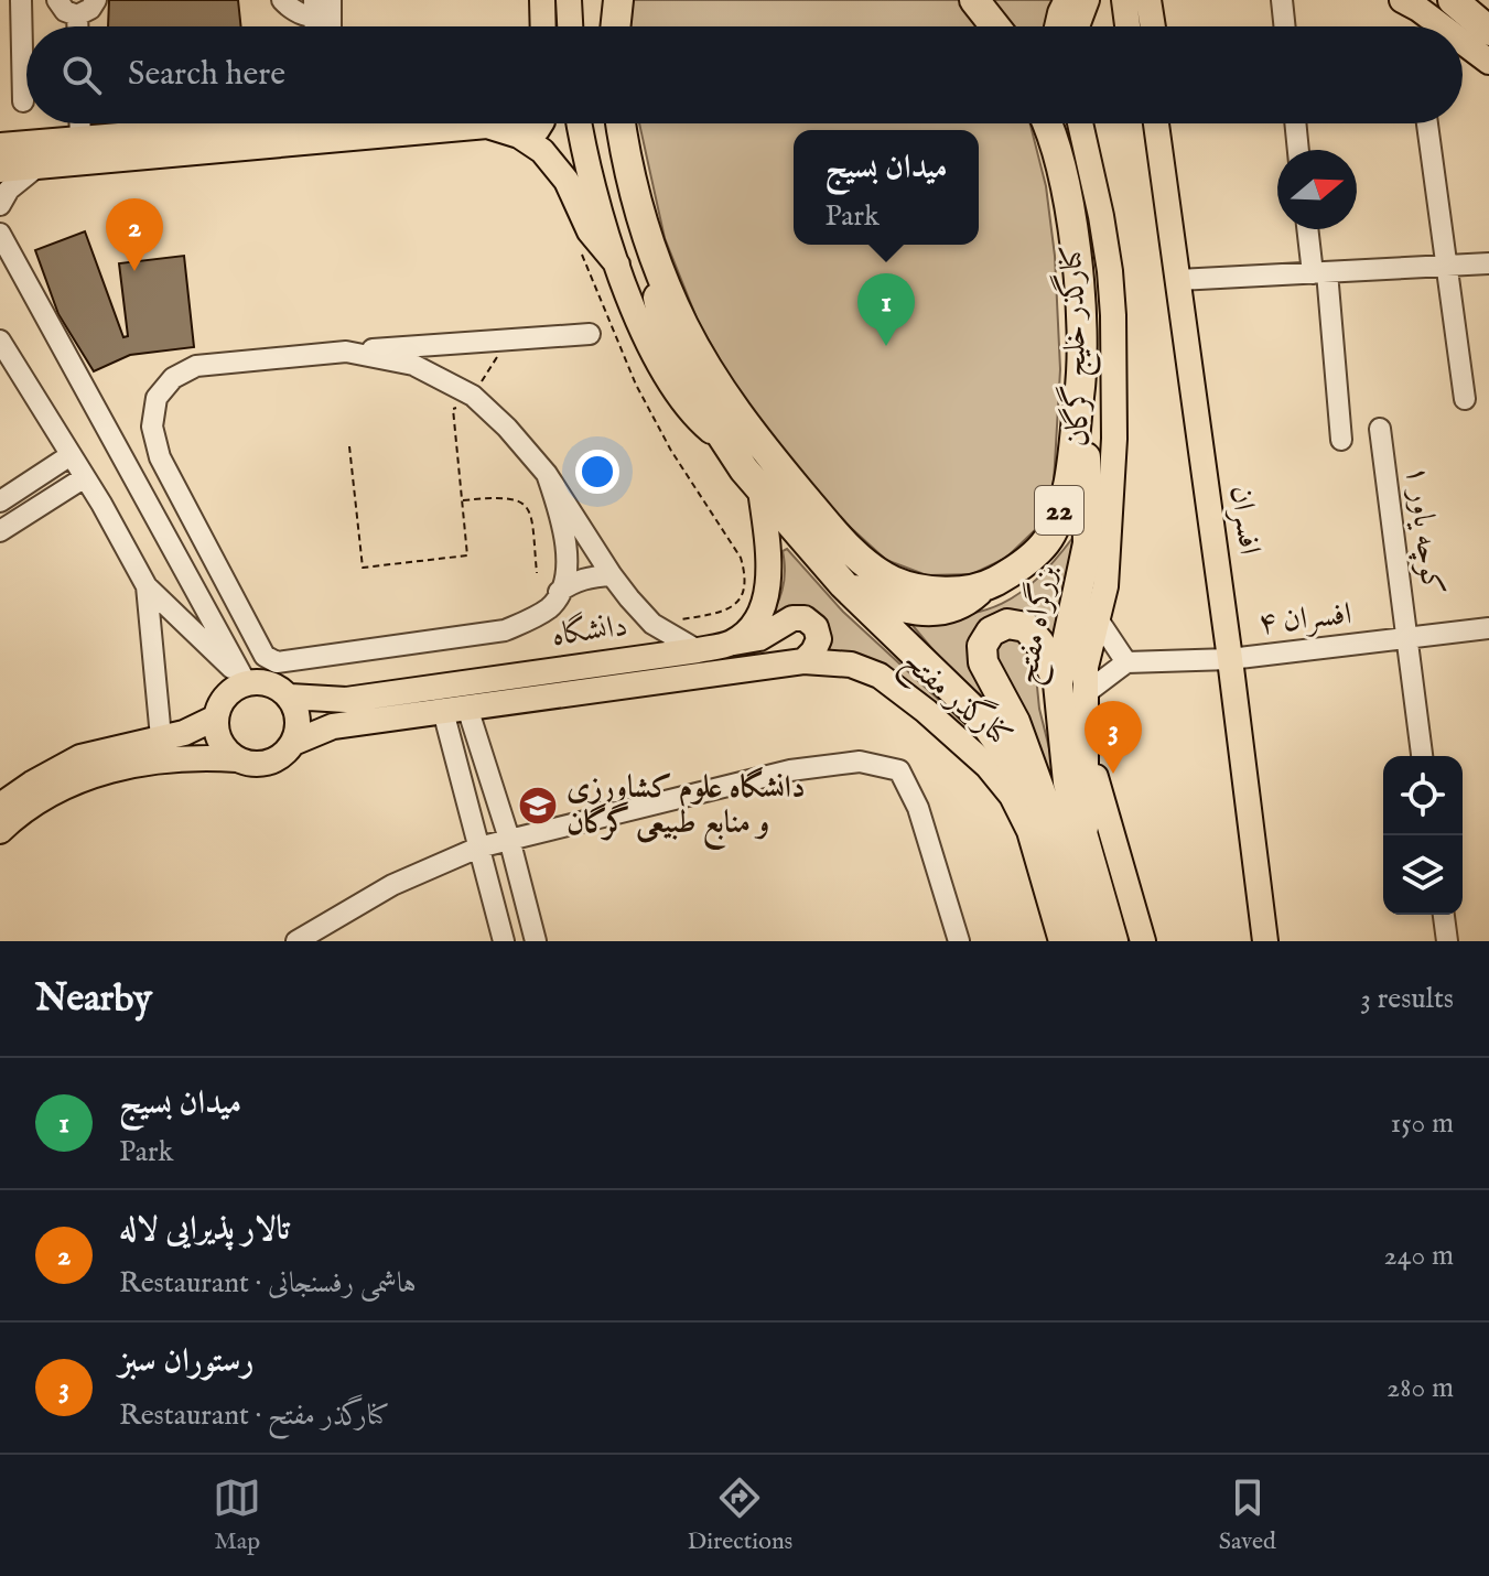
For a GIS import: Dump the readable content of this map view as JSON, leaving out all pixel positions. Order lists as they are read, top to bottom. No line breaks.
{"streets":{"highway":["22","بزرگراه مفتح"],"main road":["کنارگذر خلیج گرگان","افسران","دانشگاه","کنارگذر مفتح"],"street":["کوچه یاور ۱","افسران ۴"]},"crossings":[["22","بزرگراه مفتح"],["افسران","افسران ۴"],["کوچه یاور ۱","افسران ۴"],["دانشگاه","کنارگذر مفتح"]],"places":{"school or university":["دانشگاه علوم کشاورزی و منابع طبیعی گرگان"]},"north":"right","page":{"search":"Search here","popup":["میدان بسیج","Park"],"pins":["2","1","3"],"heading":["Nearby","3 results"],"list":[{"mark":"1","name":"میدان بسیج","note":"Park","value":"150 m"},{"mark":"2","name":"تالار پذیرایی لاله","note":"Restaurant · هاشمی رفسنجانی","value":"240 m"},{"mark":"3","name":"رستوران سبز","note":"Restaurant · کنارگذر مفتح","value":"280 m"}],"nav":["Map","Directions","Saved"]}}
